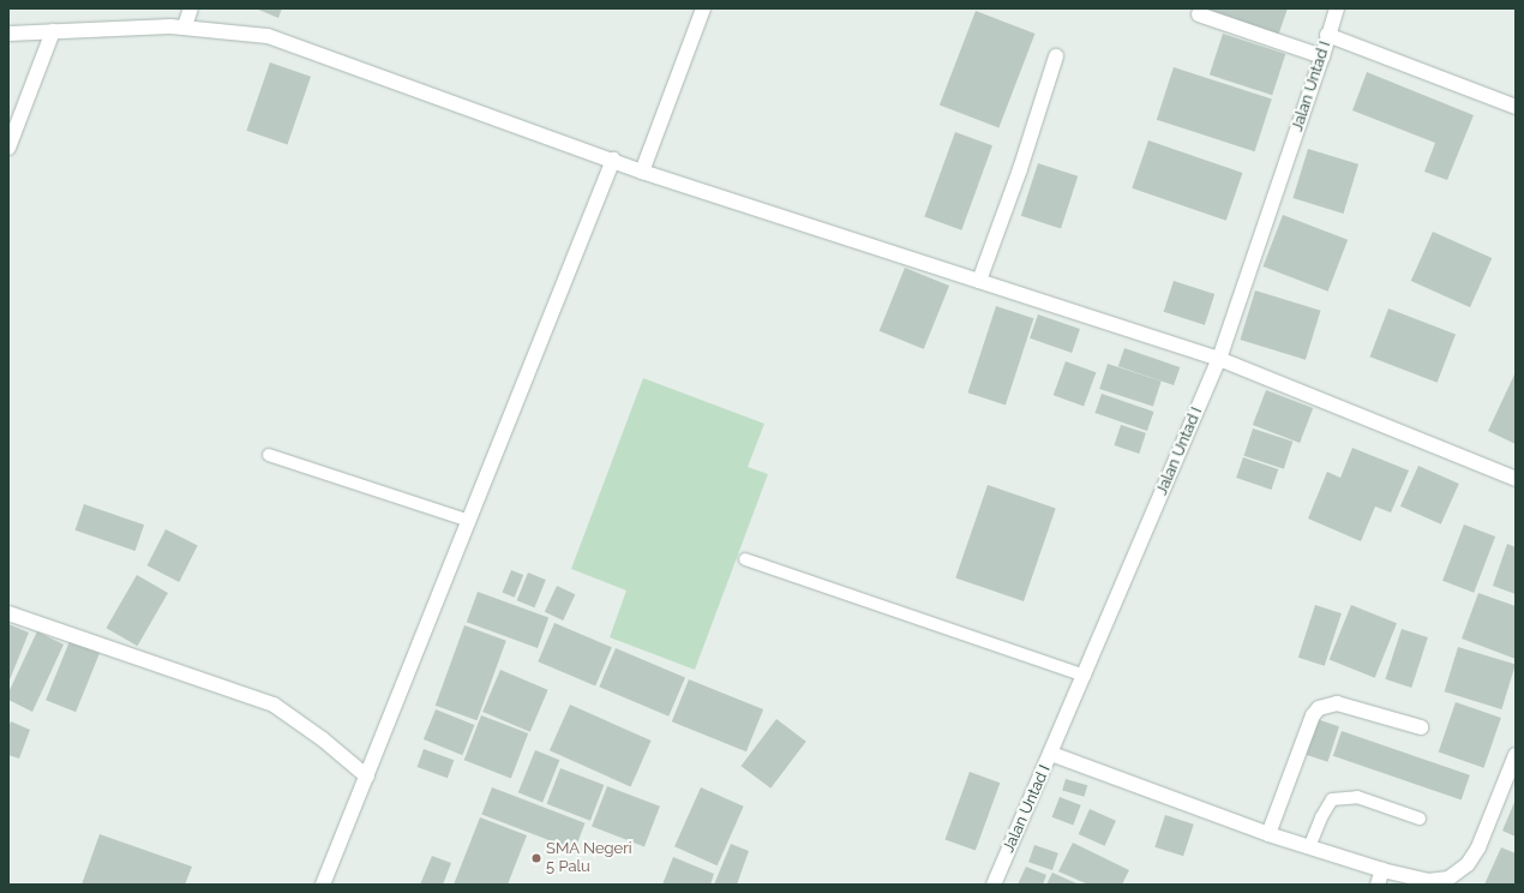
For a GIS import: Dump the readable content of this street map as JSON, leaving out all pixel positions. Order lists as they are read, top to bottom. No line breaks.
{"streets":{"street":["Jalan Untad I"]},"places":["SMA Negeri 5 Palu"]}
